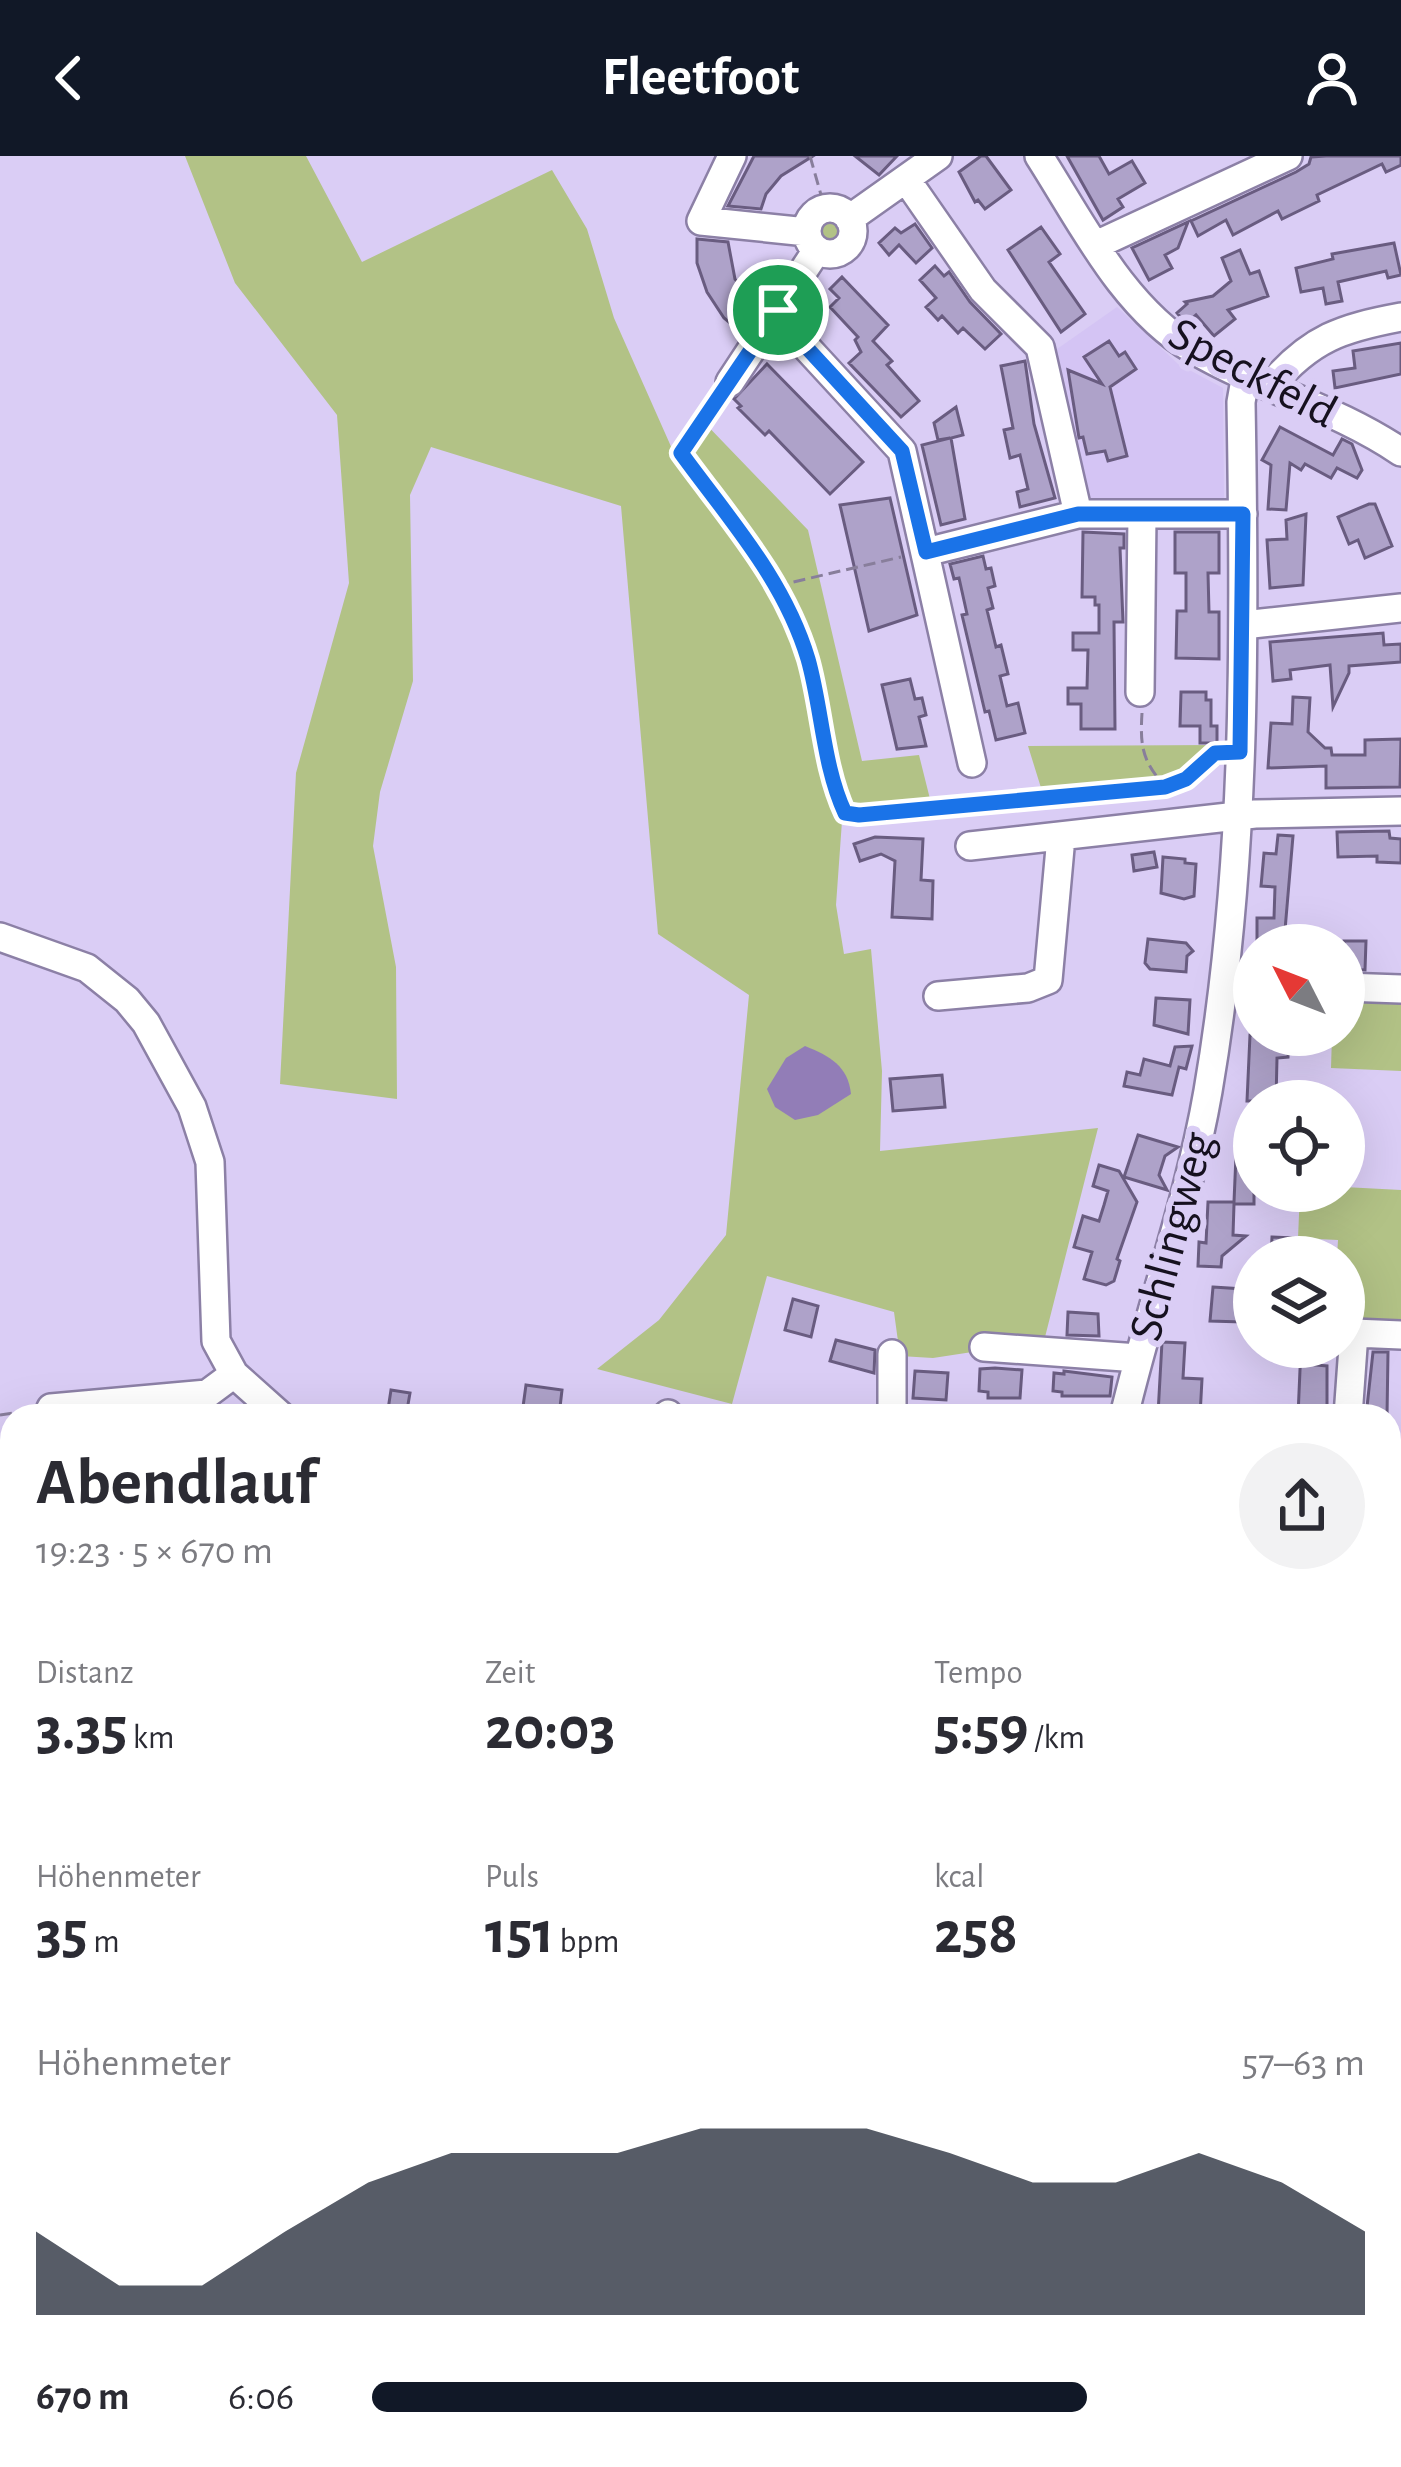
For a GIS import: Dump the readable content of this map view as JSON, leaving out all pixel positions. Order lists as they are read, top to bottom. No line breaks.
{"streets":{"street":["Speckfeld","Schlingweg"]},"crossings":[["Speckfeld","Schlingweg"]],"north":"top left","page":{"header":"Fleetfoot","heading":["Abendlauf","19:23 · 5 × 670 m"],"stats":[["Distanz","3.35 km"],["Zeit","20:03"],["Tempo","5:59 /km"],["Höhenmeter","35 m"],["Puls","151 bpm"],["kcal","258"]],"chart":["Höhenmeter","57–63 m"],"list":[{"name":"670 m","note":"6:06"}]}}
